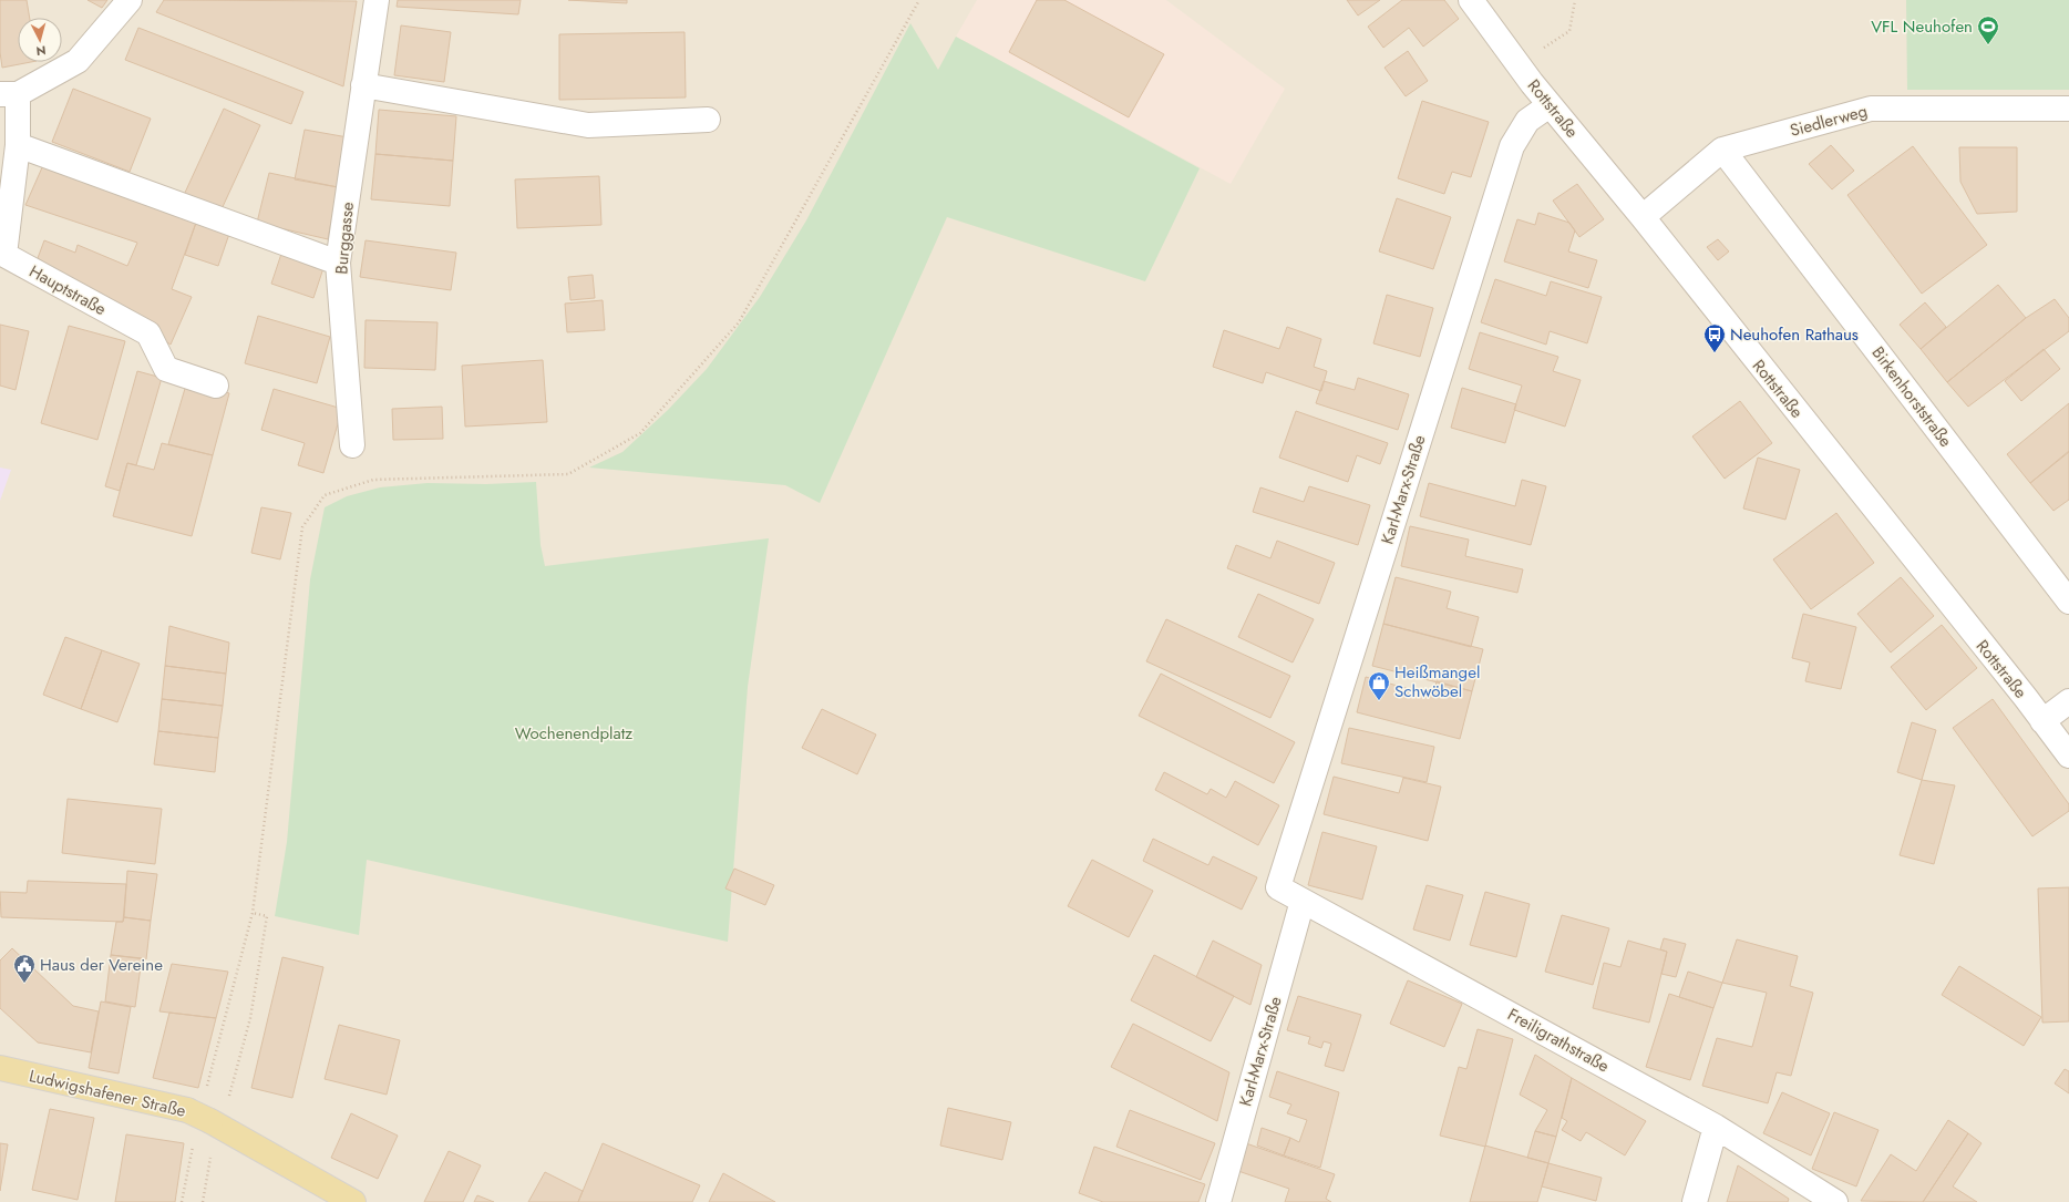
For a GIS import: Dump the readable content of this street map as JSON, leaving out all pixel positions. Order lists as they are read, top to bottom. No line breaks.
{"streets":{"main road":["Ludwigshafener Straße"],"street":["Rottstraße","Siedlerweg","Burggasse","Hauptstraße","Birkenhorststraße","Karl-Marx-Straße","Freiligrathstraße"]},"crossings":[["Rottstraße","Siedlerweg"],["Rottstraße","Karl-Marx-Straße"],["Siedlerweg","Birkenhorststraße"],["Karl-Marx-Straße","Freiligrathstraße"]],"parks":["Wochenendplatz"],"places":{"sports":["VFL Neuhofen"],"bus stop":["Neuhofen Rathaus"],"shop":["Heißmangel Schwöbel"],"public building":["Haus der Vereine"]},"north":"bottom"}
